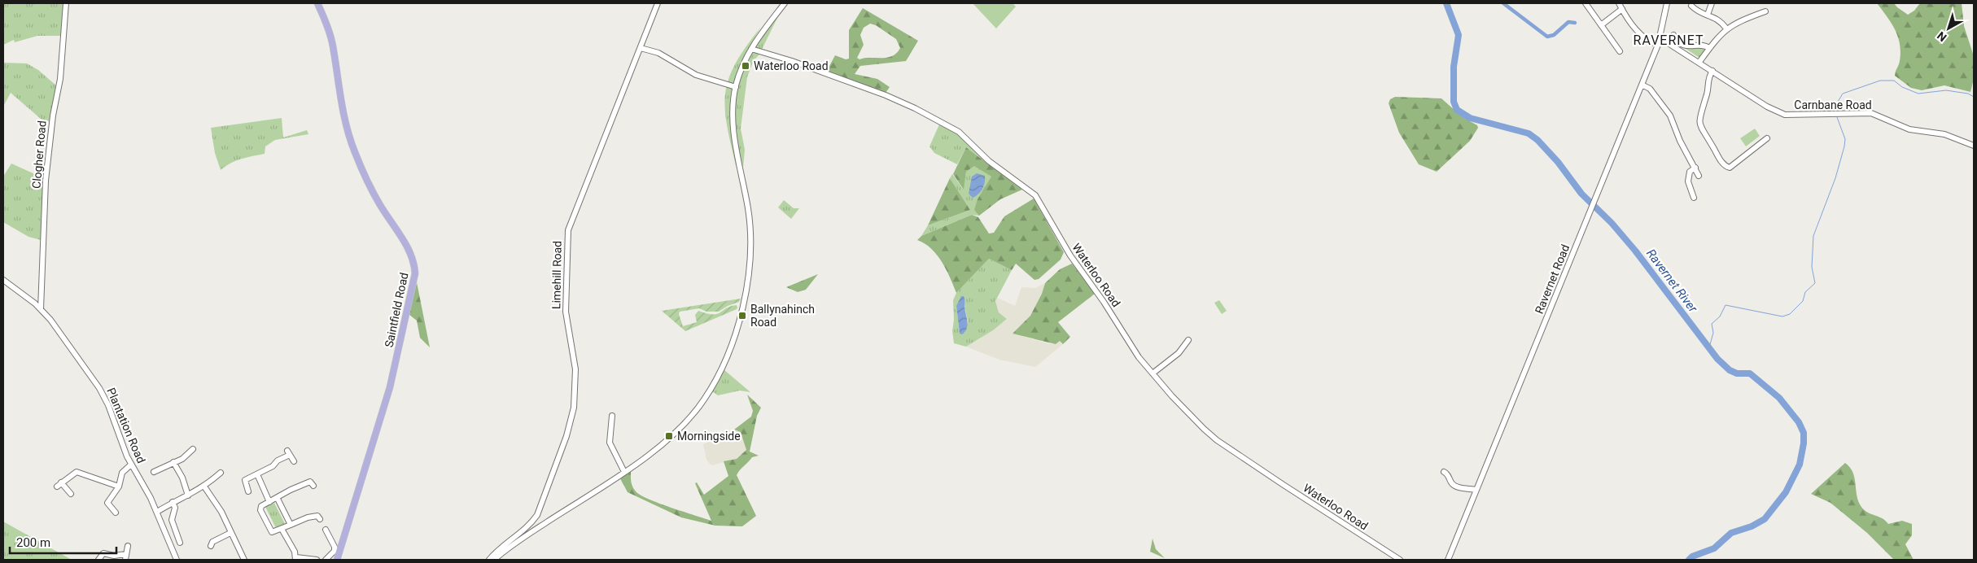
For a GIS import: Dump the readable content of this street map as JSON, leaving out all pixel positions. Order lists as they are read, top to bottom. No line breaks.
{"streets":{"main road":["Saintfield Road"],"street":["Carnbane Road","Clogher Road","Limehill Road","Waterloo Road","Ravernet Road","Plantation Road"]},"crossings":[["Carnbane Road","Ravernet Road"],["Clogher Road","Plantation Road"]],"districts":["RAVERNET"],"water":["Ravernet River"],"places":{"transit":["Waterloo Road","Ballynahinch Road","Morningside"]},"scale_bar":"200 m","north":"bottom left"}
